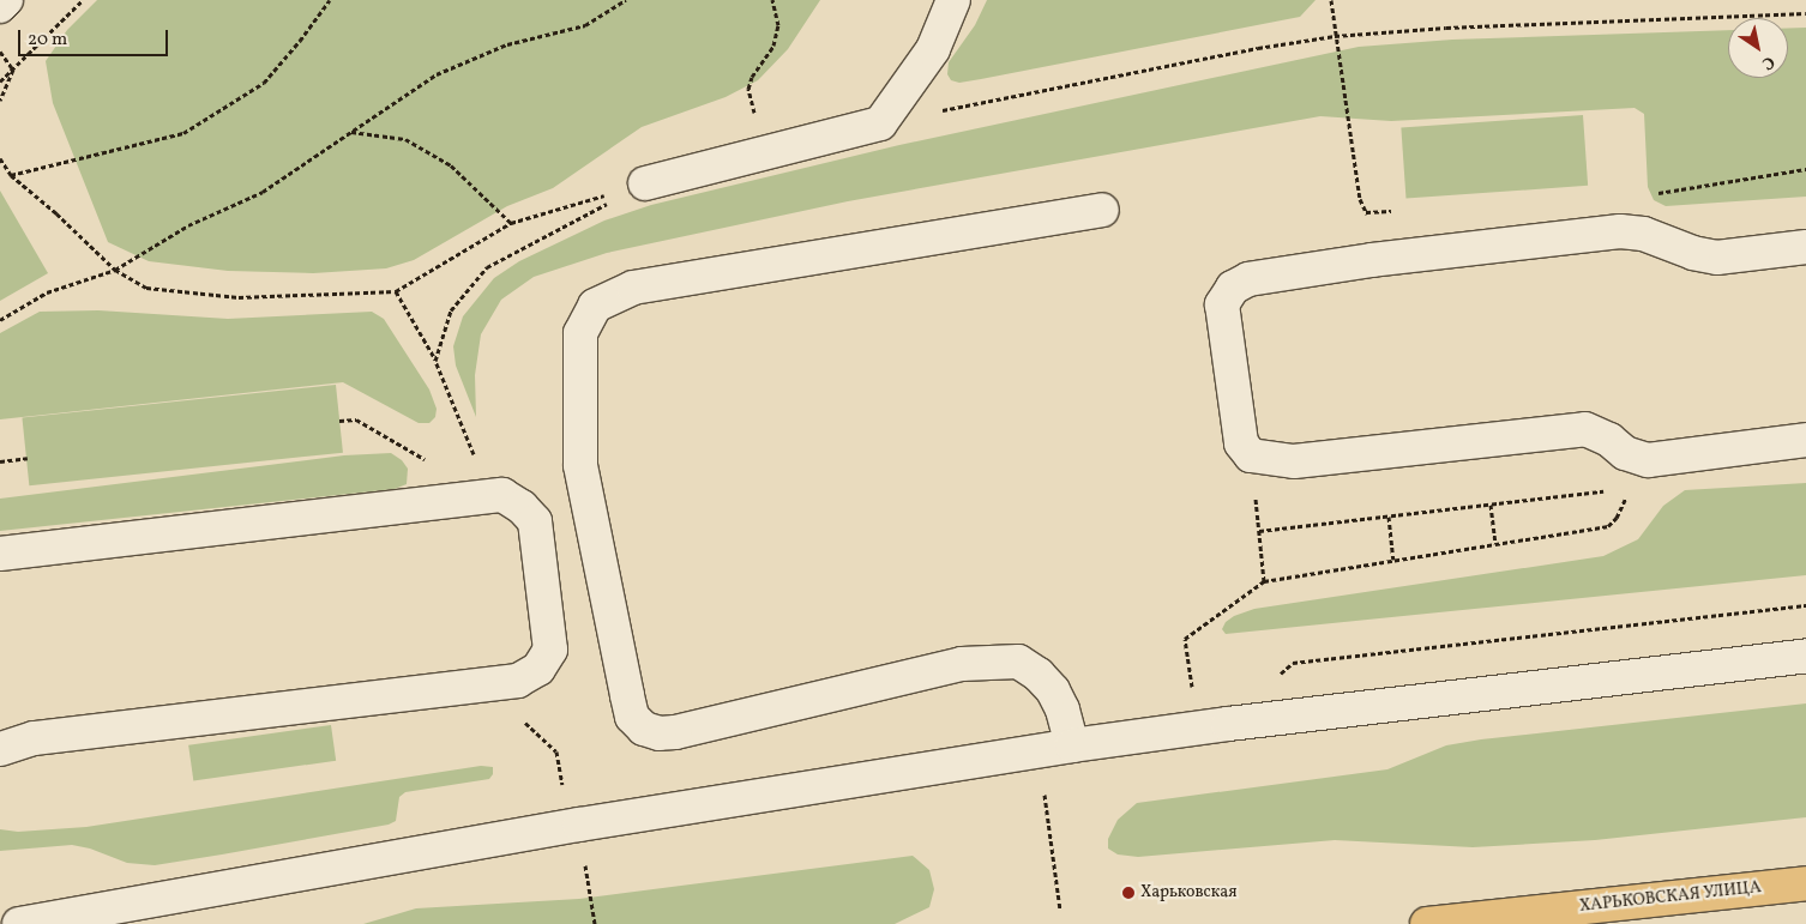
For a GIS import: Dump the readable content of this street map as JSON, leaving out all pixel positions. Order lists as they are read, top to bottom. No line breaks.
{"streets":{"main road":["ХАРЬКОВСКАЯ УЛИЦА"]},"places":["Харьковская"],"scale_bar":"20 m","north":"bottom right"}
